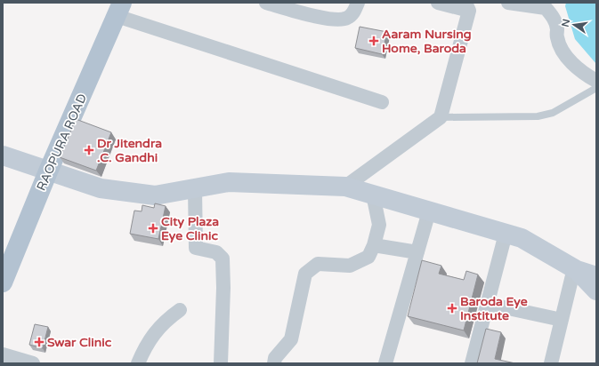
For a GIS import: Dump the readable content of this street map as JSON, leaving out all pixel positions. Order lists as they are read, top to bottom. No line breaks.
{"streets":{"main road":["RAOPURA ROAD"]},"places":{"health":["Aaram Nursing Home, Baroda","Dr Jitendra .C. Gandhi","City Plaza Eye Clinic","Baroda Eye Institute","Swar Clinic"]},"north":"left"}
